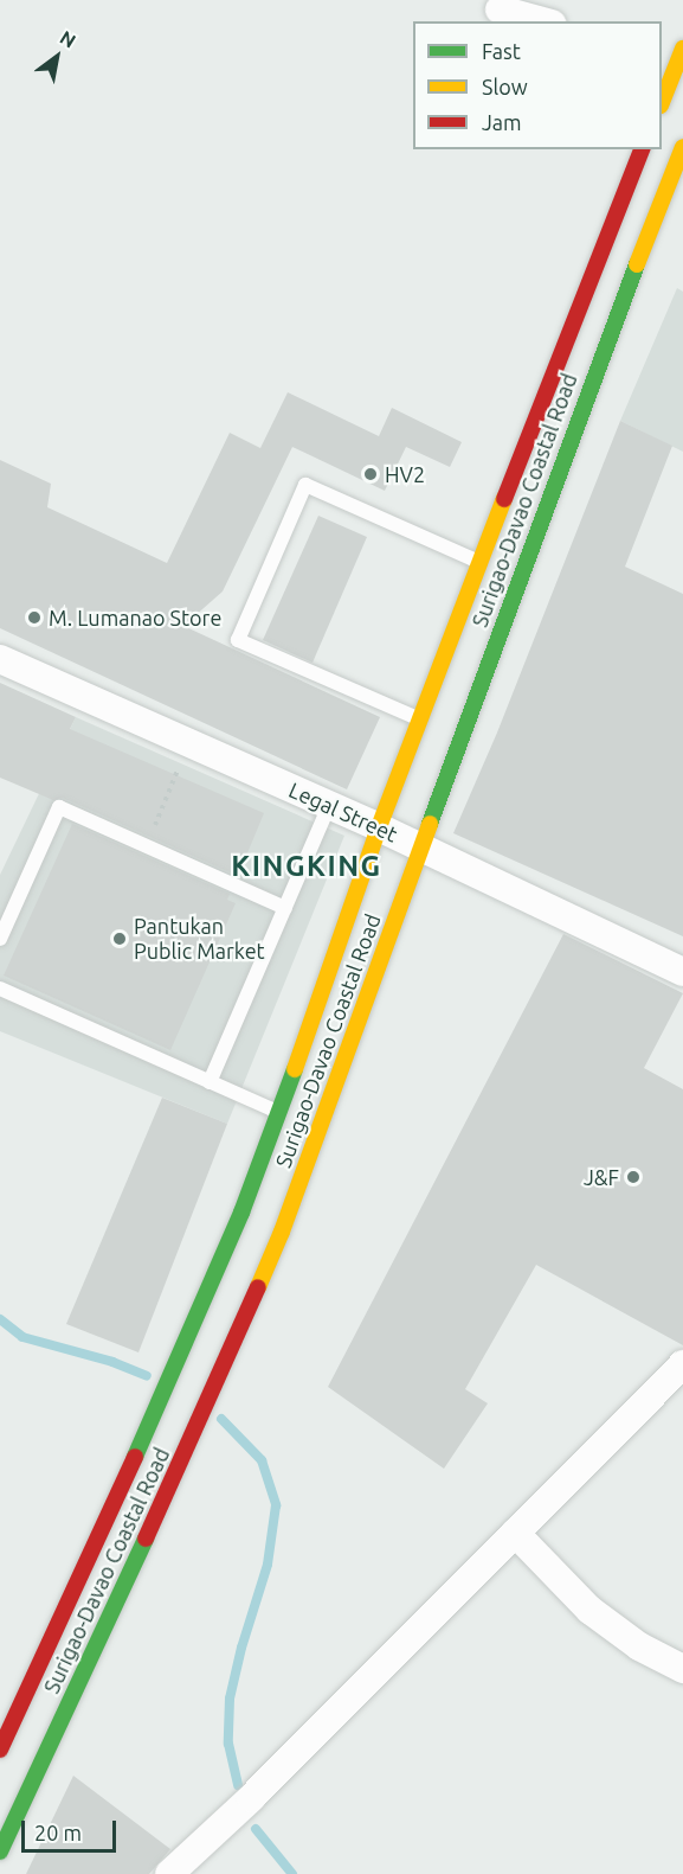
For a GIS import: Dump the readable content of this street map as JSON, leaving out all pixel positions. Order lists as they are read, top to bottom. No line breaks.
{"streets":{"highway":["Surigao-Davao Coastal Road"],"street":["Legal Street"]},"crossings":[["Surigao-Davao Coastal Road","Legal Street"]],"districts":["KINGKING"],"places":["HV2","M. Lumanao Store","Pantukan Public Market","J&F"],"legend":["Fast","Slow","Jam"],"scale_bar":"20 m","north":"top right"}
